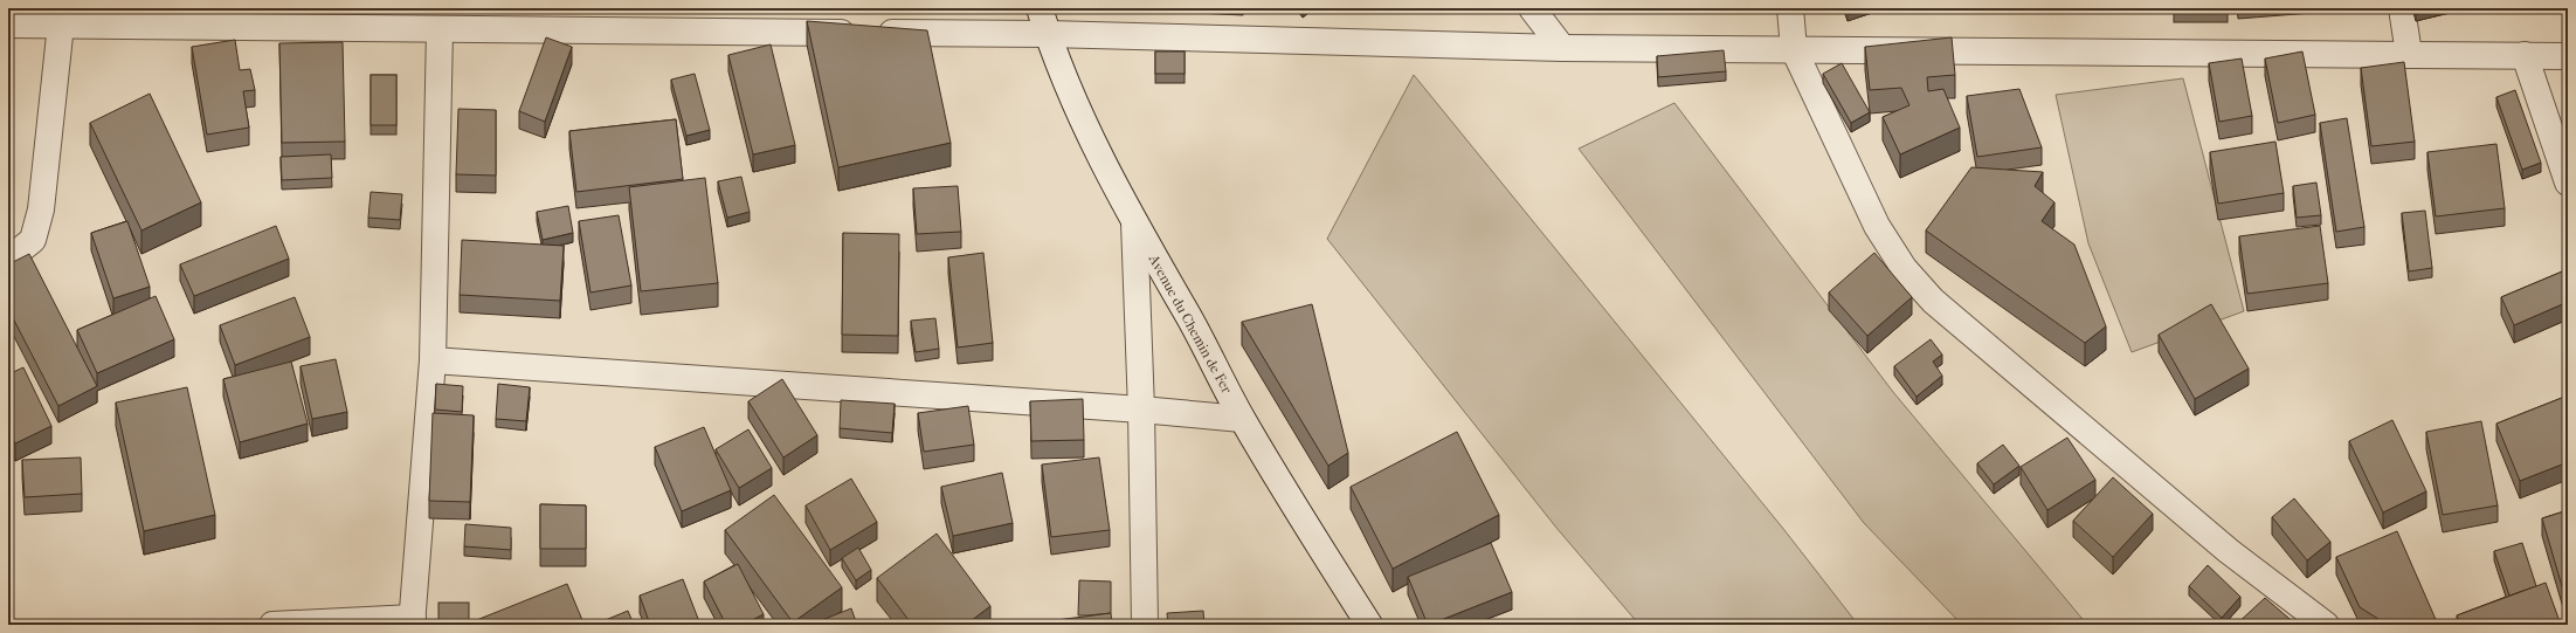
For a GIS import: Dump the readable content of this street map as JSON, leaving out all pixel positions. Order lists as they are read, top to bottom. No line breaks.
{"streets":{"street":["Avenue du Chemin de Fer"]}}
